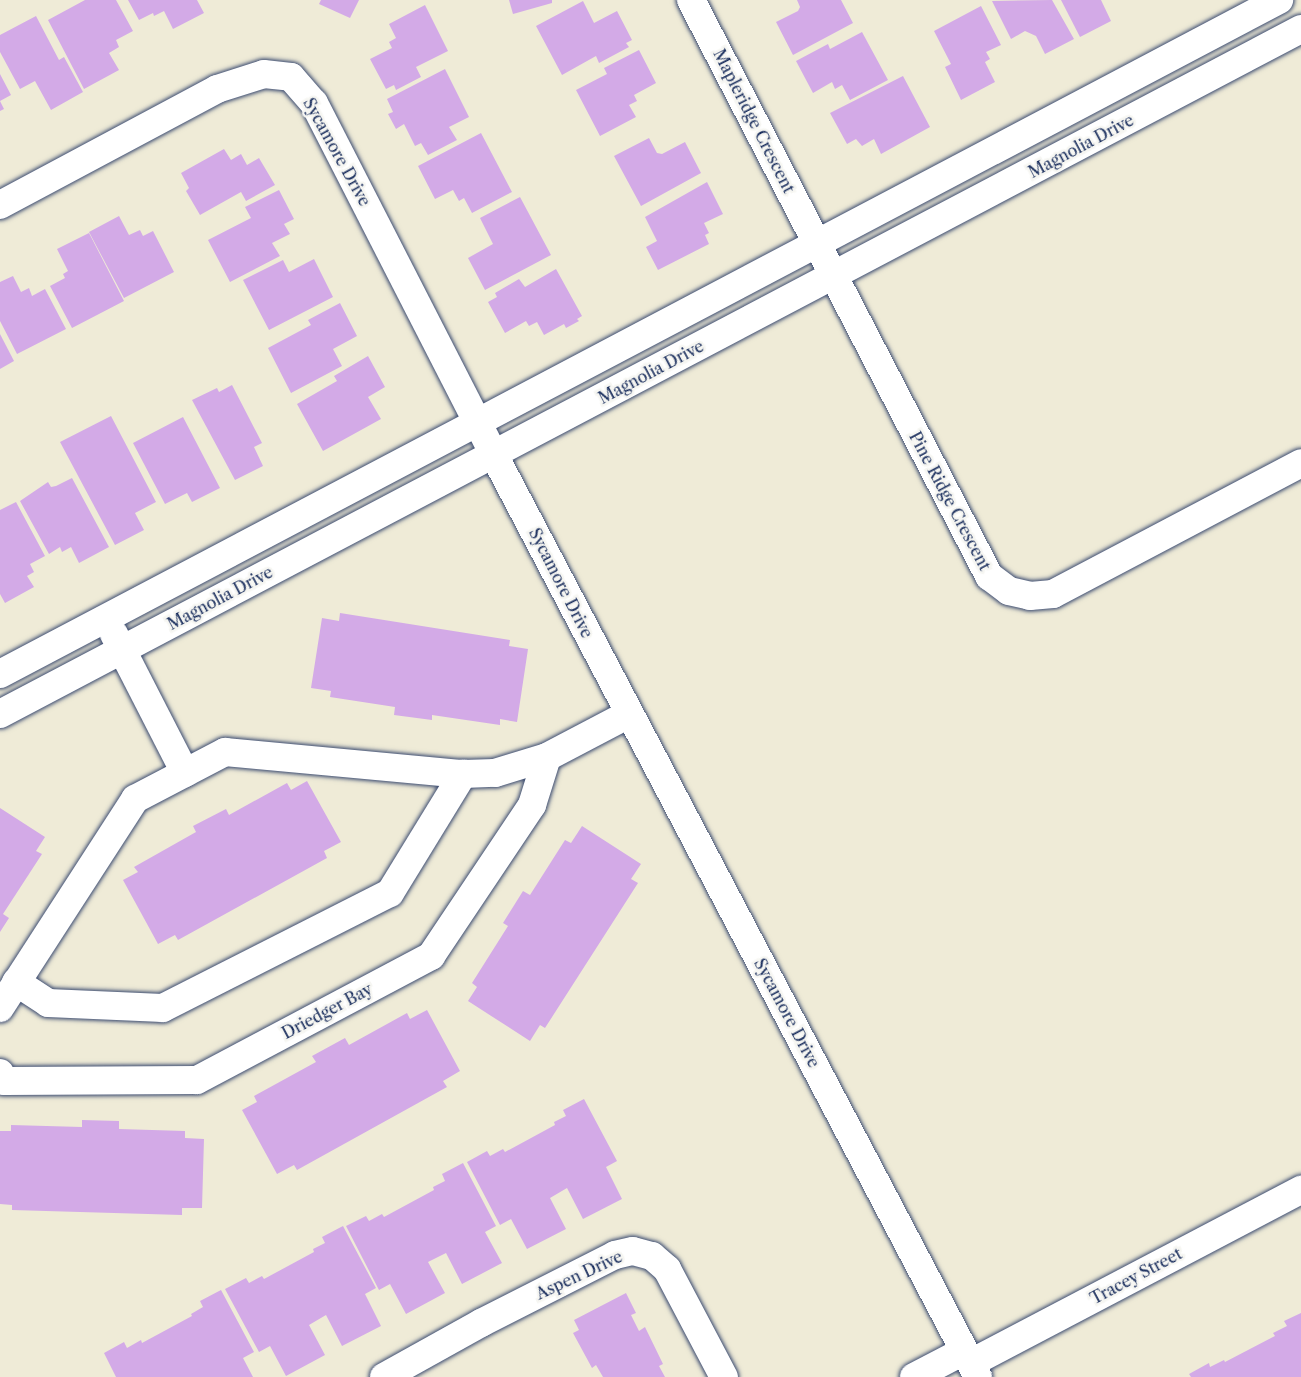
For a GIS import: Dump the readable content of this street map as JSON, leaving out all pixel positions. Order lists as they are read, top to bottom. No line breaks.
{"streets":{"street":["Mapleridge Crescent","Magnolia Drive","Sycamore Drive","Pine Ridge Crescent","Driedger Bay","Aspen Drive","Tracey Street"]},"crossings":[["Mapleridge Crescent","Pine Ridge Crescent"],["Magnolia Drive","Sycamore Drive"],["Magnolia Drive","Pine Ridge Crescent"],["Sycamore Drive","Tracey Street"]]}
